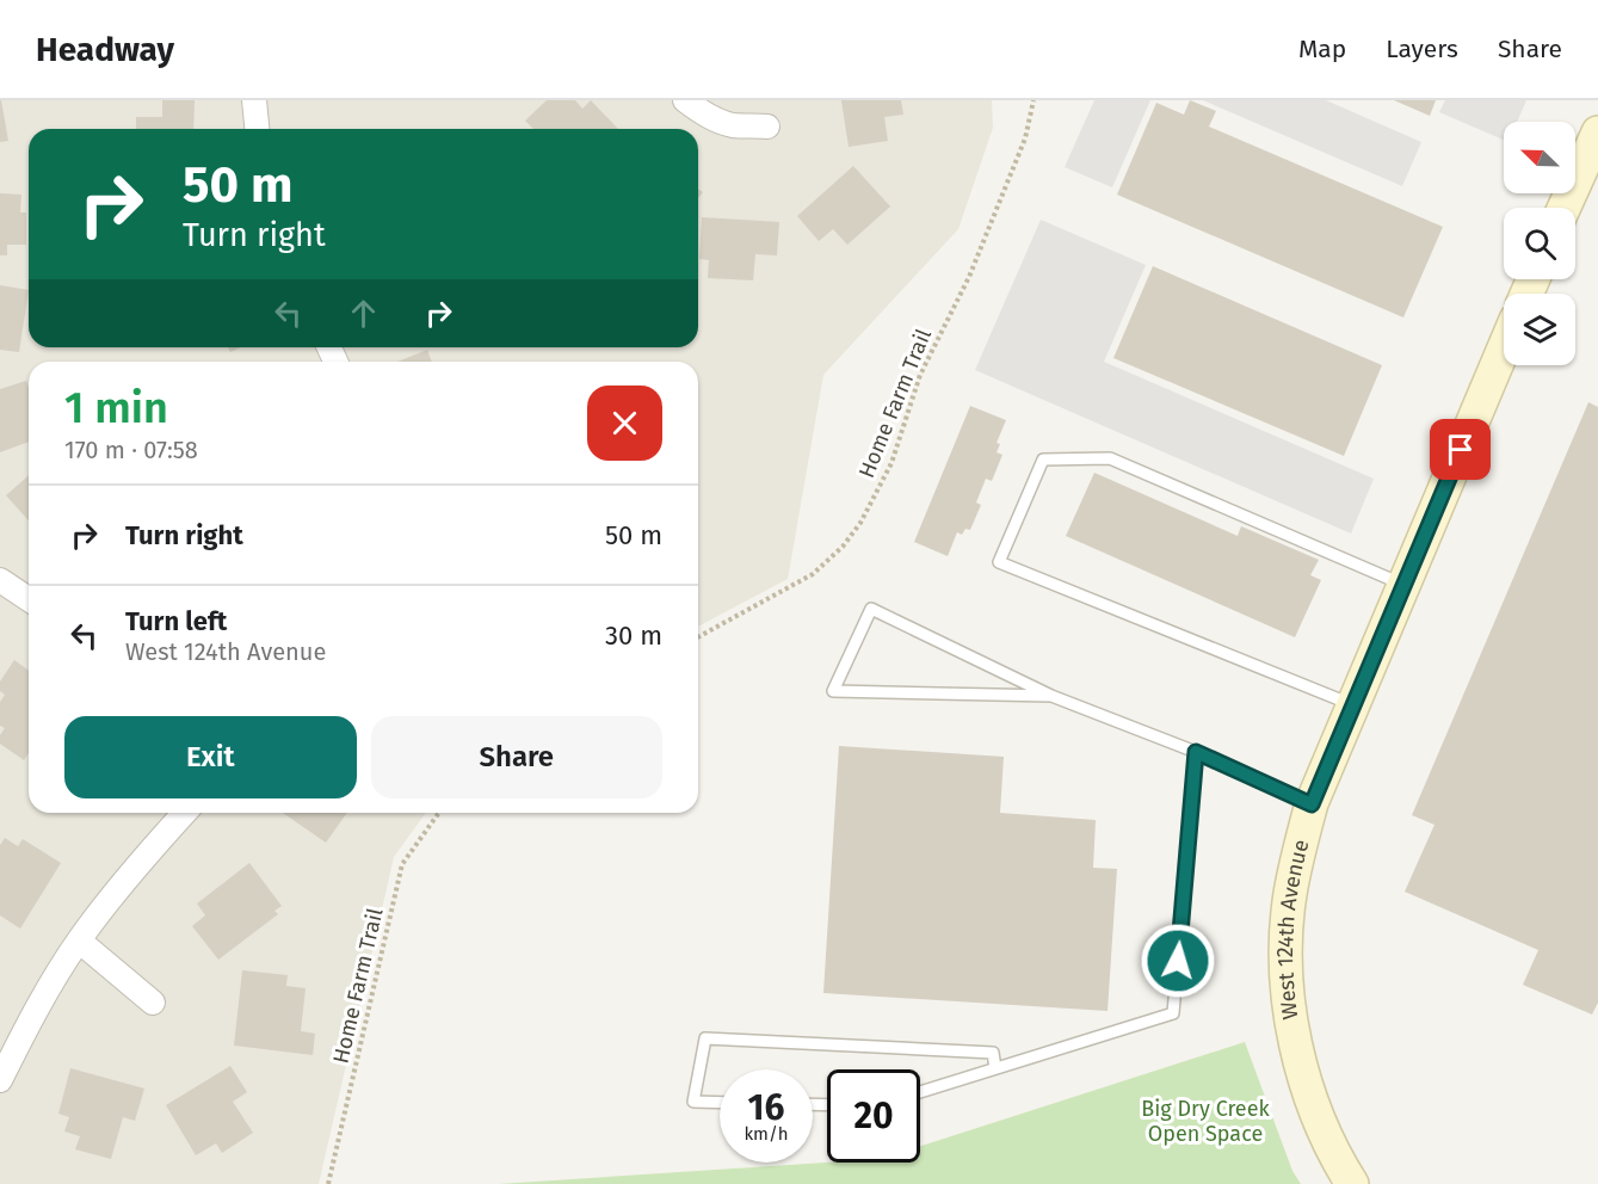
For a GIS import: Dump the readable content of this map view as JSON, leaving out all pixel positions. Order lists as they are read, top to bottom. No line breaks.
{"streets":{"street":["West 124th Avenue"],"path":["Home Farm Trail"]},"parks":["Big Dry Creek Open Space"],"north":"top left","page":{"header":"Headway","nav":["Map","Layers","Share"],"turn":["50 m","Turn right"],"heading":["1 min","170 m · 07:58"],"list":[{"name":"Turn right","value":"50 m"},{"name":"Turn left","note":"West 124th Avenue","value":"30 m"}],"buttons":["Exit","Share"],"speed":"16 km/h","limit":"20"}}
